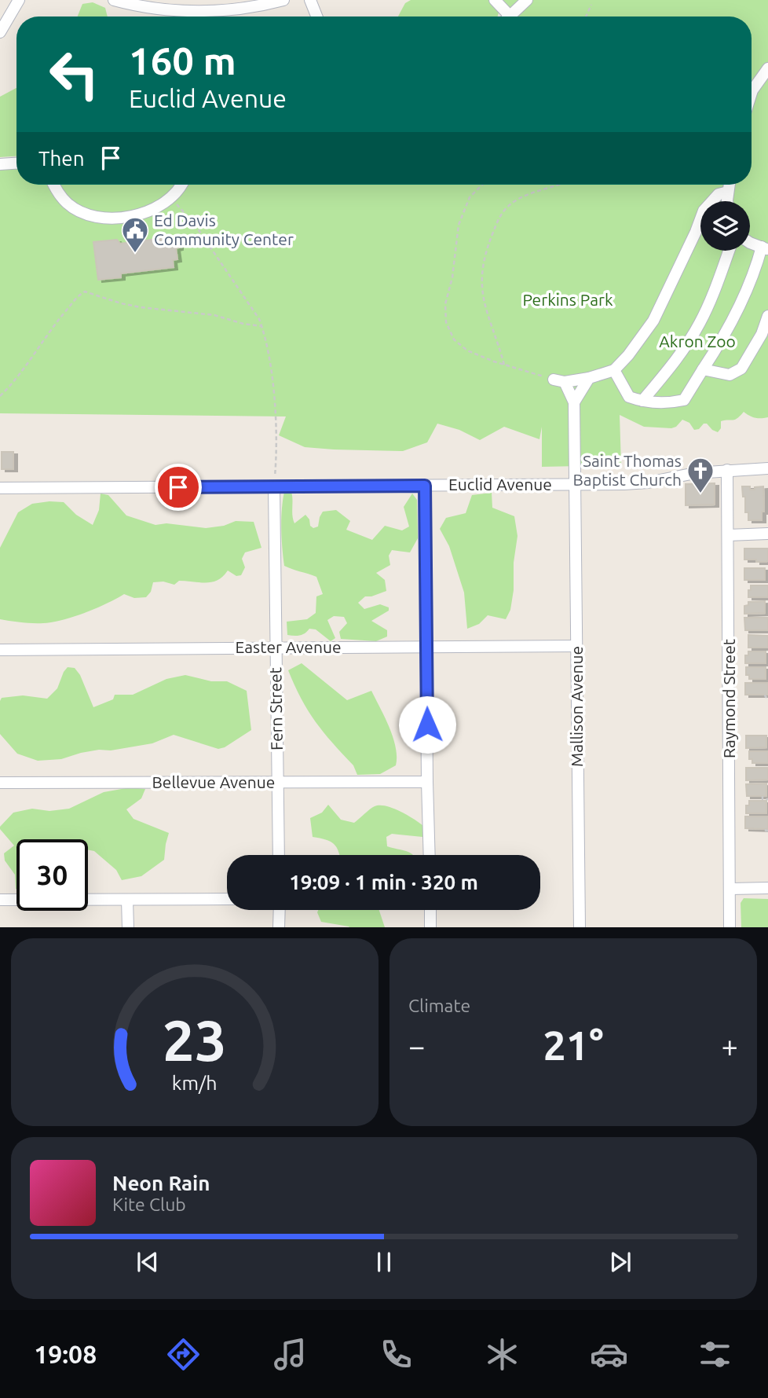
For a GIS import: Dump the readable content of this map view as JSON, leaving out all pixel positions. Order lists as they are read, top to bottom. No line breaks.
{"streets":{"street":["Euclid Avenue","Easter Avenue","Raymond Street","Mallison Avenue","Fern Street","Bellevue Avenue"]},"crossings":[["Euclid Avenue","Raymond Street"],["Euclid Avenue","Mallison Avenue"],["Euclid Avenue","Fern Street"],["Easter Avenue","Mallison Avenue"],["Easter Avenue","Fern Street"],["Fern Street","Bellevue Avenue"]],"parks":["Perkins Park","Akron Zoo"],"places":{"public building":["Ed Davis Community Center"],"church":["Saint Thomas Baptist Church"]},"page":{"turn":["160 m","Euclid Avenue"],"then":"Then","limit":"30","trip":"19:09 · 1 min · 320 m","tile":"Climate","heat":["−","21°","+"],"song":["Neon Rain","Kite Club"],"tabs":"19:08","gauge":["23","km/h"]}}
